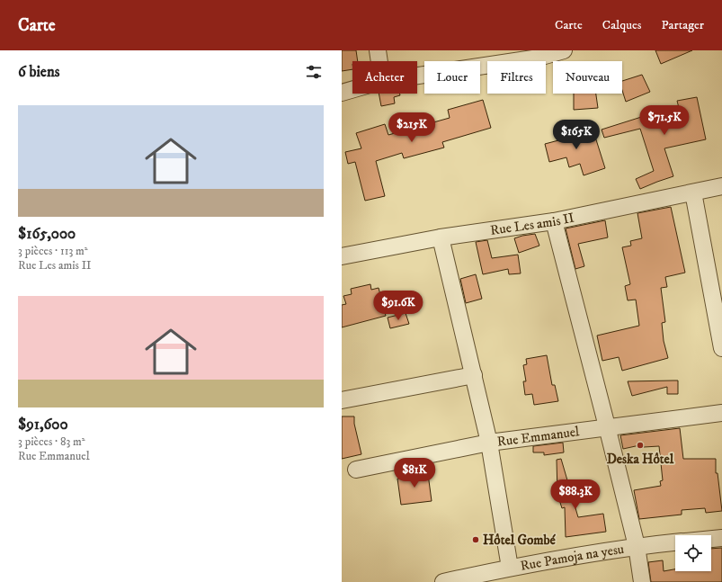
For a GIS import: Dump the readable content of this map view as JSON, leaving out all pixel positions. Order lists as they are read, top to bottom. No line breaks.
{"streets":{"street":["Rue Les amis II","Rue Emmanuel","Rue Pamoja na yesu"]},"places":["Deska Hôtel","Hôtel Gombé"],"page":{"header":"Carte","nav":["Carte","Calques","Partager"],"heading":"6 biens","chip":["Acheter","Louer","Filtres","Nouveau"],"list":[{"name":"$165,000","note":"3 pièces · 113 m² · Rue Les amis II"},{"name":"$91,600","note":"3 pièces · 83 m² · Rue Emmanuel"}],"price":["$71.5K","$215K","$165K","$91.6K","$81K","$88.3K"]}}
